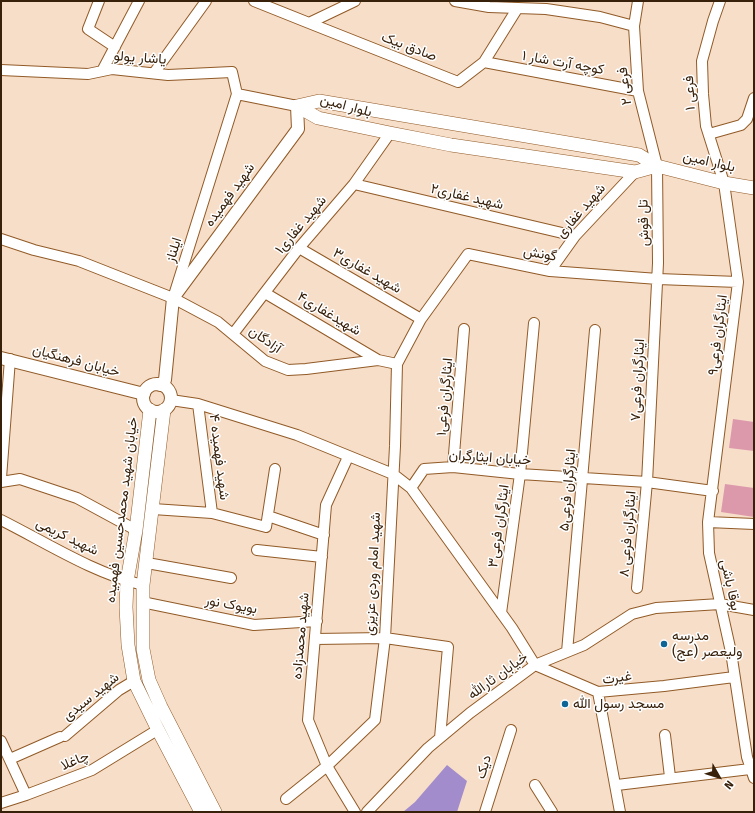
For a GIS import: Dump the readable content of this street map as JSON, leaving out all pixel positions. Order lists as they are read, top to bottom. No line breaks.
{"streets":{"main road":["بلوار امین","خیابان شهید محمدحسین فهمیده"],"street":["صادق بیک","یاشار یولو","کوچه آرت شار ۱","فرعی ۲","فرعی ۱","شهید فهمیده","شهید غفاری۲","شهید غفاری","تل قوش","شهید غفاری۱","ایلناز","گونش","شهید غفاری۳","شهیدغفاری۴","ایثارگران فرعی۹","آزادگان","خیابان فرهنگیان","ایثارگران فرعی۷","ایثارگران فرعی۱","شهید فهمیده ۴","خیابان ایثارگران","ایثارگران فرعی۵","ایثارگران فرعی۳","ایثارگران فرعی ۸","شهید کریمی","شهید امام وردی عزیزی","بوقا باشی","بویوک نور","شهید محمدزاده","خیابان ثارالله","غیرت","شهید سیدی","چاغلا","دیک"]},"crossings":[["صادق بیک","کوچه آرت شار ۱"],["یاشار یولو","ایلناز"],["کوچه آرت شار ۱","فرعی ۲"],["فرعی ۲","بلوار امین"],["فرعی ۲","تل قوش"],["فرعی ۱","بلوار امین"],["فرعی ۱","ایثارگران فرعی۹"],["بلوار امین","شهید فهمیده"],["بلوار امین","شهید غفاری"],["بلوار امین","تل قوش"],["بلوار امین","شهید غفاری۱"],["بلوار امین","ایثارگران فرعی۹"],["شهید فهمیده","ایلناز"],["شهید فهمیده","آزادگان"],["شهید غفاری۲","شهید غفاری"],["شهید غفاری۲","شهید غفاری۱"],["شهید غفاری","گونش"],["تل قوش","گونش"],["تل قوش","ایثارگران فرعی۷"],["شهید غفاری۱","شهید غفاری۳"],["شهید غفاری۱","شهیدغفاری۴"],["شهید غفاری۱","آزادگان"],["ایلناز","آزادگان"],["گونش","شهید غفاری۳"],["گونش","ایثارگران فرعی۹"],["گونش","آزادگان"],["گونش","ایثارگران فرعی۷"],["گونش","شهید امام وردی عزیزی"],["شهیدغفاری۴","آزادگان"],["ایثارگران فرعی۹","خیابان ایثارگران"],["ایثارگران فرعی۹","بوقا باشی"],["آزادگان","شهید امام وردی عزیزی"],["خیابان فرهنگیان","خیابان شهید محمدحسین فهمیده"],["ایثارگران فرعی۷","خیابان ایثارگران"],["ایثارگران فرعی۷","ایثارگران فرعی ۸"],["ایثارگران فرعی۱","خیابان ایثارگران"],["خیابان ایثارگران","ایثارگران فرعی۵"],["خیابان ایثارگران","ایثارگران فرعی۳"],["خیابان ایثارگران","ایثارگران فرعی ۸"],["خیابان ایثارگران","بوقا باشی"],["ایثارگران فرعی۵","خیابان ثارالله"],["خیابان شهید محمدحسین فهمیده","شهید کریمی"],["خیابان شهید محمدحسین فهمیده","شهید سیدی"],["شهید امام وردی عزیزی","شهید محمدزاده"],["بوقا باشی","خیابان ثارالله"],["بوقا باشی","غیرت"],["بویوک نور","شهید محمدزاده"]],"places":["مدرسه ولیعصر (عج)","مسجد رسول الله"],"north":"bottom right"}
